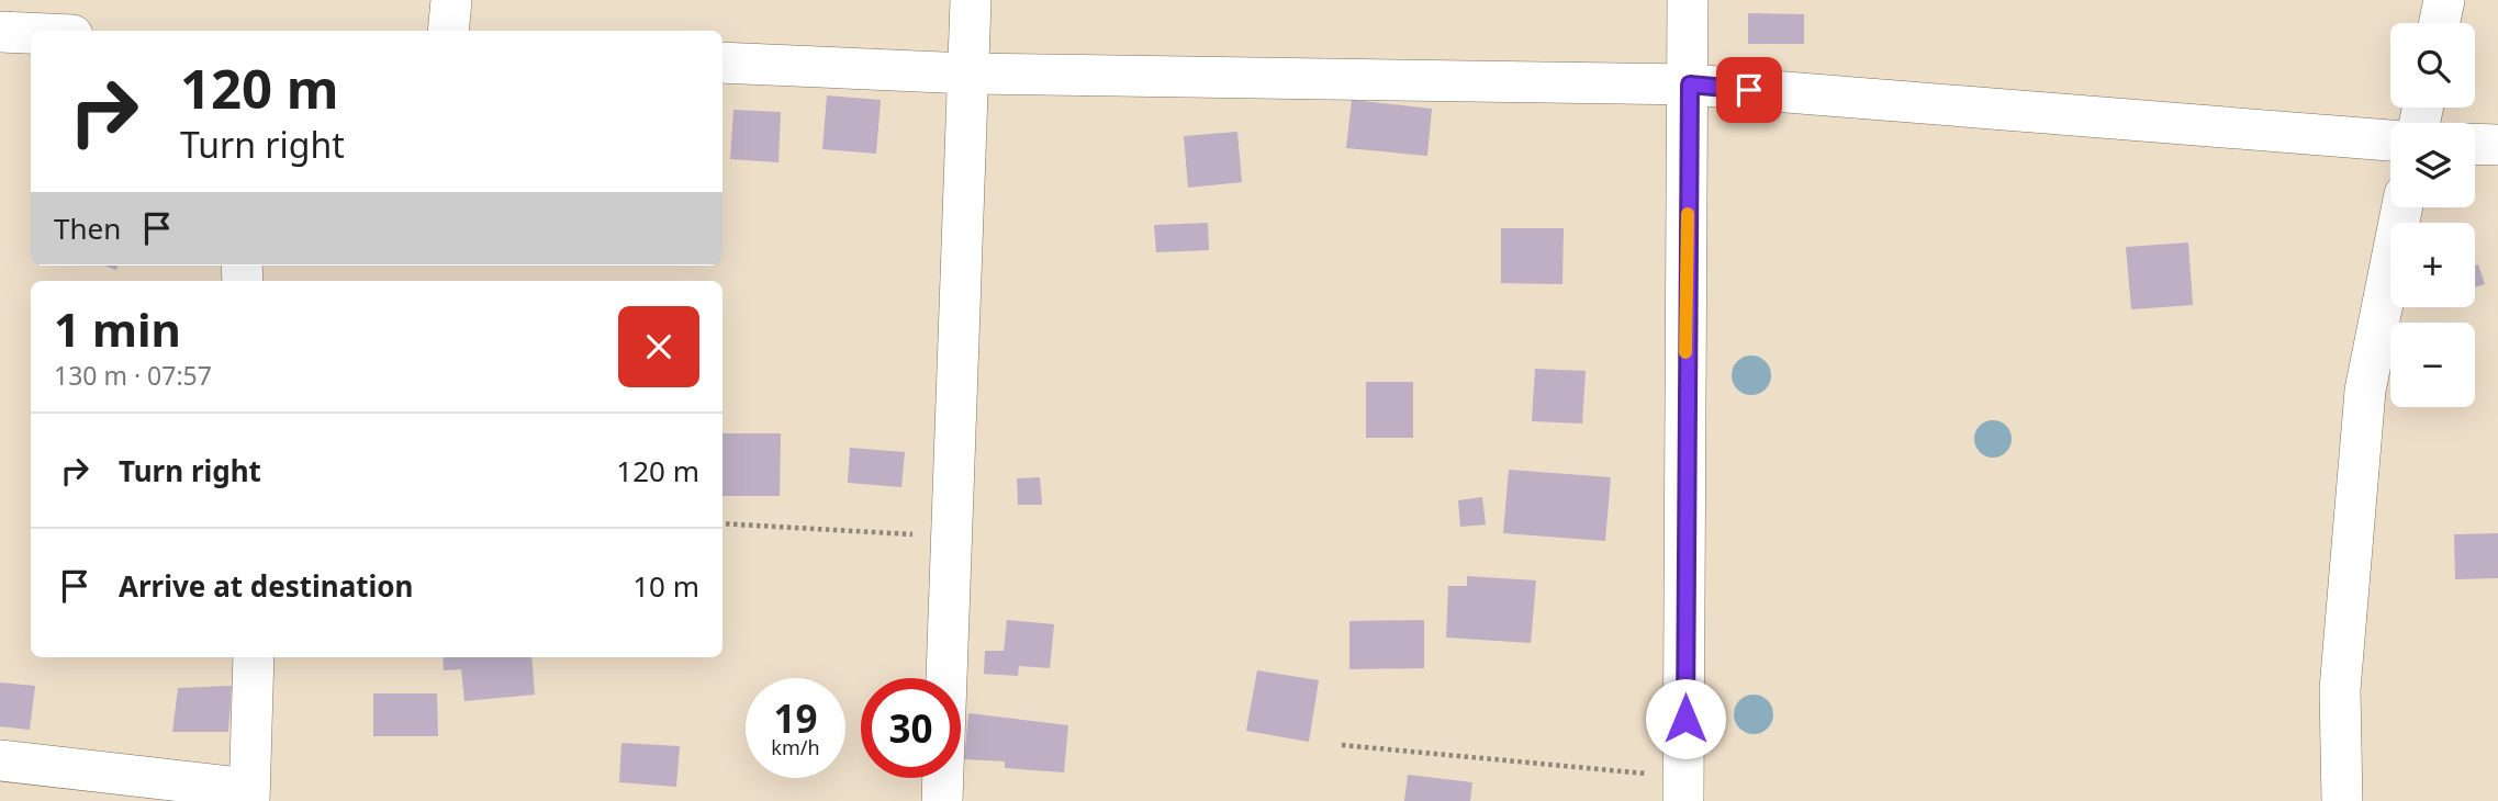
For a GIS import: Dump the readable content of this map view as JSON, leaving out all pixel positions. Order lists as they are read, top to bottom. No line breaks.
{"page":{"map_buttons":["+","−"],"turn":["120 m","Turn right"],"then":"Then","heading":["1 min","130 m · 07:57"],"list":[{"name":"Turn right","value":"120 m"},{"name":"Arrive at destination","value":"10 m"}],"speed":"19 km/h","limit":"30"}}
